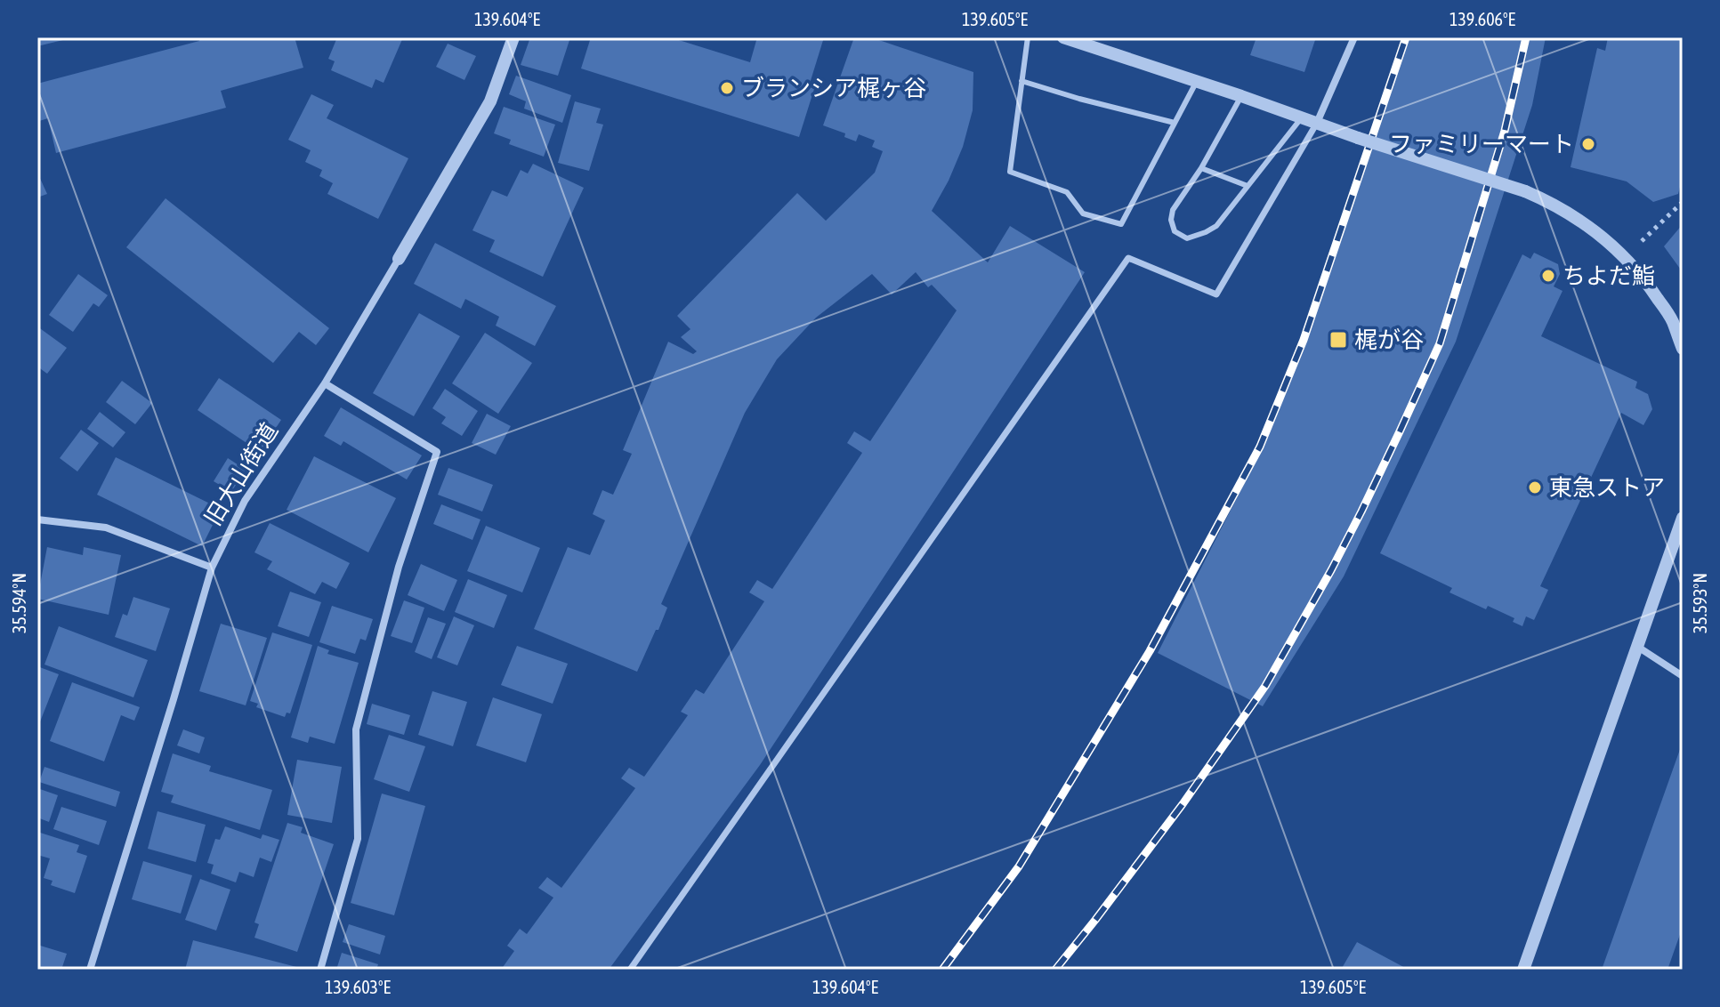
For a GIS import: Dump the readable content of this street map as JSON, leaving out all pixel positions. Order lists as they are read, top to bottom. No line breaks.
{"streets":{"street":["旧大山街道"]},"places":{"other":["ブランシア梶ヶ谷","ファミリーマート","ちよだ鮨","東急ストア"],"transit":["梶が谷"]},"coordinates":["139.604°E","139.605°E","139.606°E","35.593°N","35.594°N","139.603°E"]}
